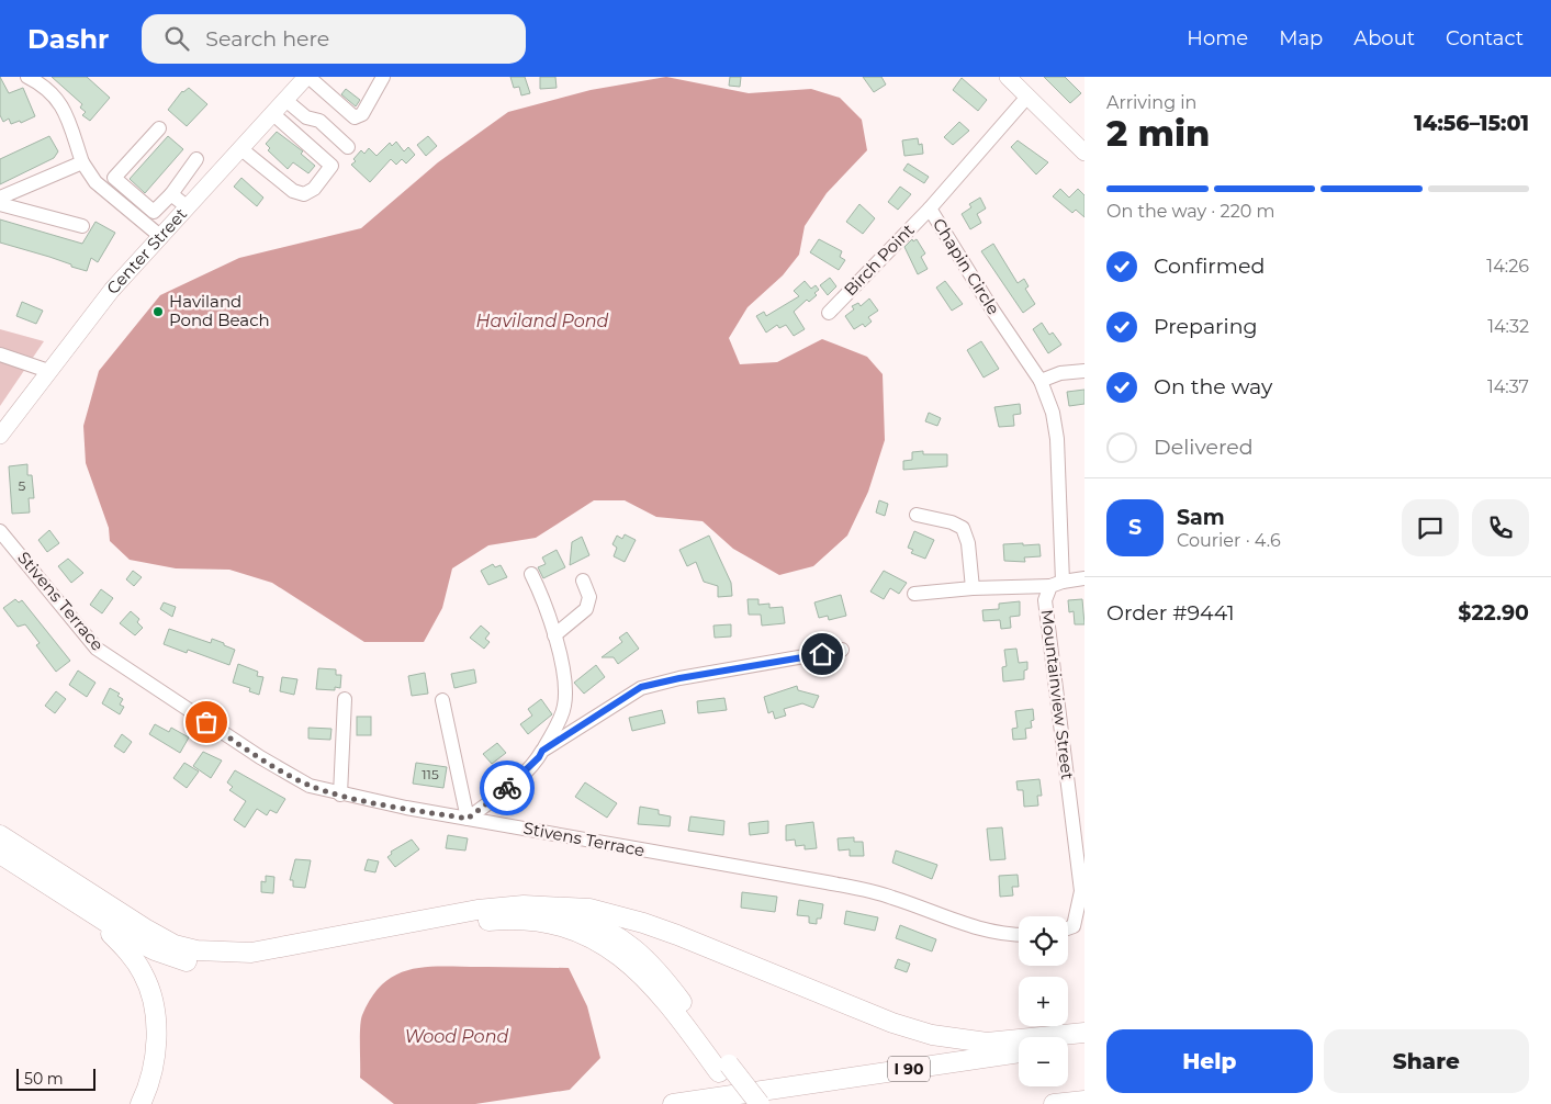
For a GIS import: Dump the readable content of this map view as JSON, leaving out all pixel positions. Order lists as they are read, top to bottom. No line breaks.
{"streets":{"highway":["I 90"],"main road":["Center Street"],"street":["Birch Point","Chapin Circle","Stivens Terrace","Mountainview Street"]},"crossings":[["Birch Point","Chapin Circle"],["Chapin Circle","Mountainview Street"]],"water":["Haviland Pond","Wood Pond"],"places":["Haviland Pond Beach"],"house_numbers":["5","115"],"scale_bar":"50 m","page":{"header":"Dashr","search":"Search here","nav":["Home","Map","About","Contact"],"heading":["2 min","Arriving in","14:56–15:01"],"panel":["Sam","Courier · 4.6","Order #9441","$22.90"],"bar":"On the way · 220 m","list":[["Confirmed","14:26"],["Preparing","14:32"],["On the way","14:37"],"Delivered"],"round":"S","map_buttons":["+","−"],"buttons":["Help","Share"],"scale":"50 m"}}
